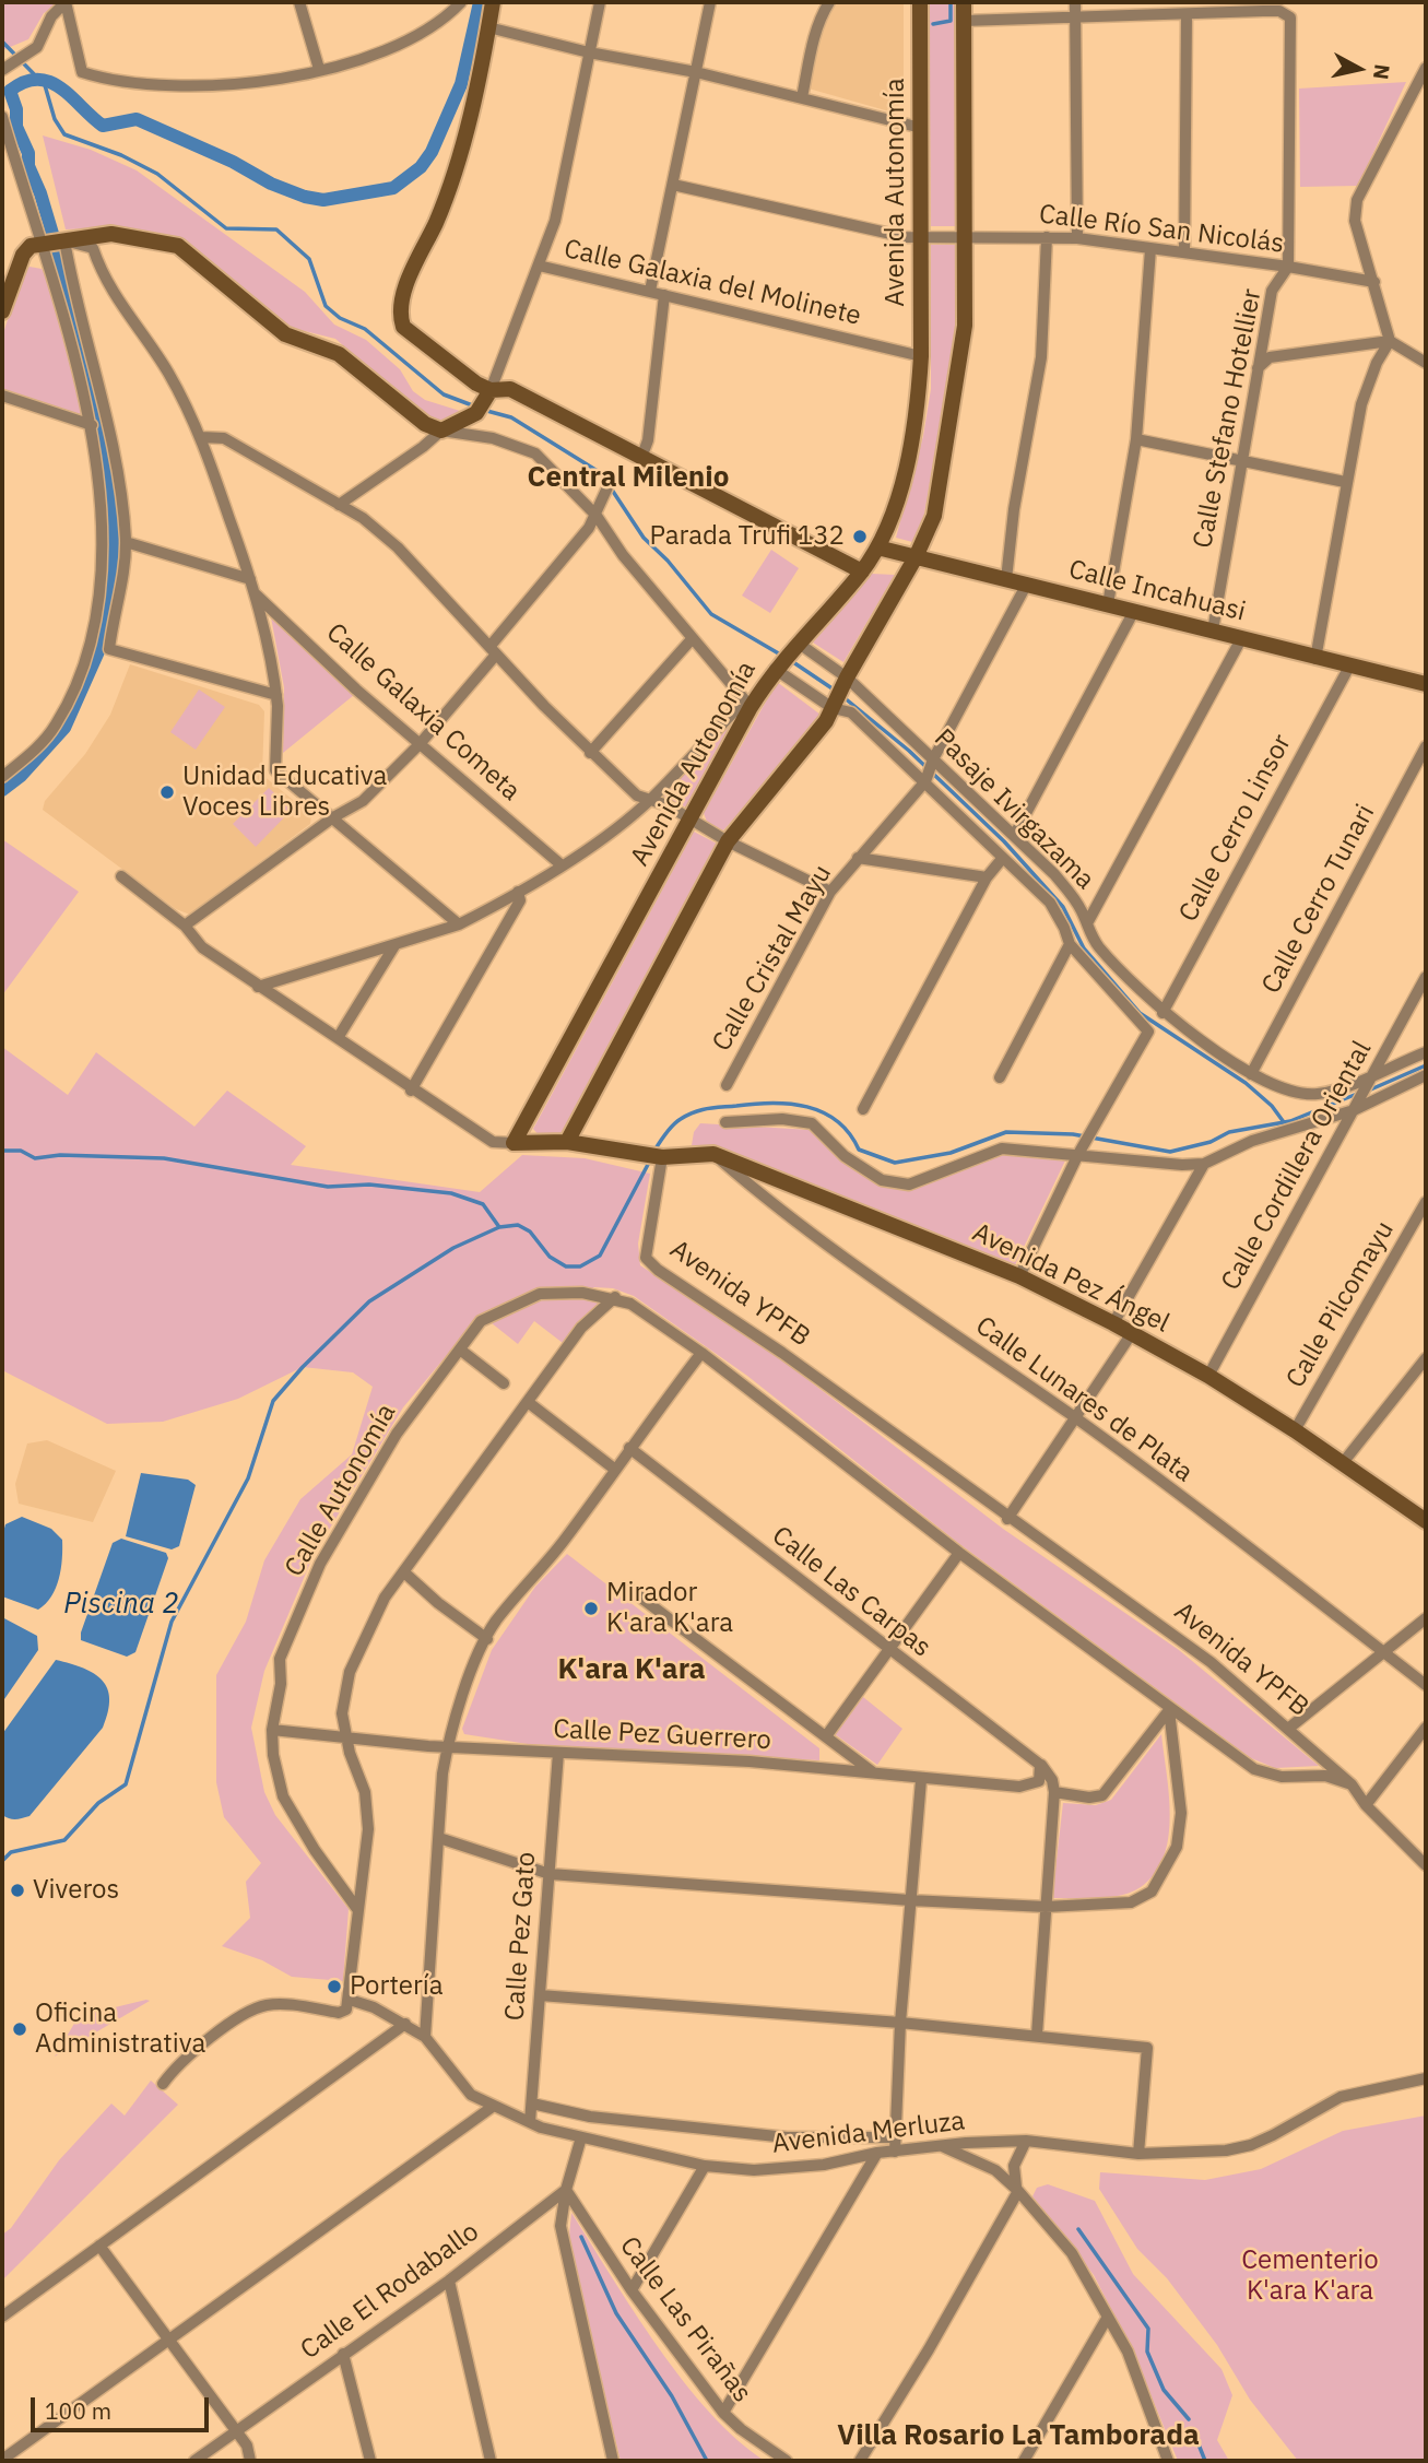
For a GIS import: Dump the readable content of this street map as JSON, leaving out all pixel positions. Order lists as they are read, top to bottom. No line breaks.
{"streets":{"street":["Avenida Autonomía","Calle Río San Nicolás","Calle Galaxia del Molinete","Calle Stefano Hotellier","Calle Incahuasi","Calle Galaxia Cometa","Pasaje Ivirgazama","Calle Cerro Linsor","Calle Cerro Tunari","Calle Cristal Mayu","Calle Cordillera Oriental","Avenida Pez Ángel","Avenida YPFB","Calle Pilcomayu","Calle Lunares de Plata","Calle Autonomía","Calle Las Carpas","Calle Pez Guerrero","Calle Pez Gato","Avenida Merluza","Calle El Rodaballo","Calle Las Pirañas"]},"crossings":[["Avenida Autonomía","Calle Río San Nicolás"],["Avenida Autonomía","Calle Galaxia del Molinete"],["Avenida Autonomía","Calle Incahuasi"],["Avenida Autonomía","Pasaje Ivirgazama"],["Calle Río San Nicolás","Calle Stefano Hotellier"],["Calle Stefano Hotellier","Calle Incahuasi"],["Calle Incahuasi","Calle Cerro Linsor"],["Calle Incahuasi","Calle Cristal Mayu"],["Pasaje Ivirgazama","Calle Cerro Linsor"],["Pasaje Ivirgazama","Calle Cerro Tunari"],["Pasaje Ivirgazama","Calle Cristal Mayu"],["Pasaje Ivirgazama","Calle Cordillera Oriental"],["Calle Cordillera Oriental","Avenida Pez Ángel"],["Avenida Pez Ángel","Avenida YPFB"],["Avenida Pez Ángel","Calle Pilcomayu"],["Avenida Pez Ángel","Calle Lunares de Plata"],["Calle Autonomía","Calle Pez Guerrero"],["Calle Las Carpas","Calle Pez Guerrero"],["Calle Pez Guerrero","Calle Pez Gato"],["Calle Pez Gato","Avenida Merluza"],["Calle El Rodaballo","Calle Las Pirañas"]],"districts":["Central Milenio","K'ara K'ara","Villa Rosario La Tamborada"],"water":["Piscina 2"],"parks":["Cementerio K'ara K'ara"],"places":["Parada Trufi 132","Unidad Educativa Voces Libres","Mirador K'ara K'ara","Viveros","Portería","Oficina Administrativa"],"scale_bar":"100 m","north":"right"}
